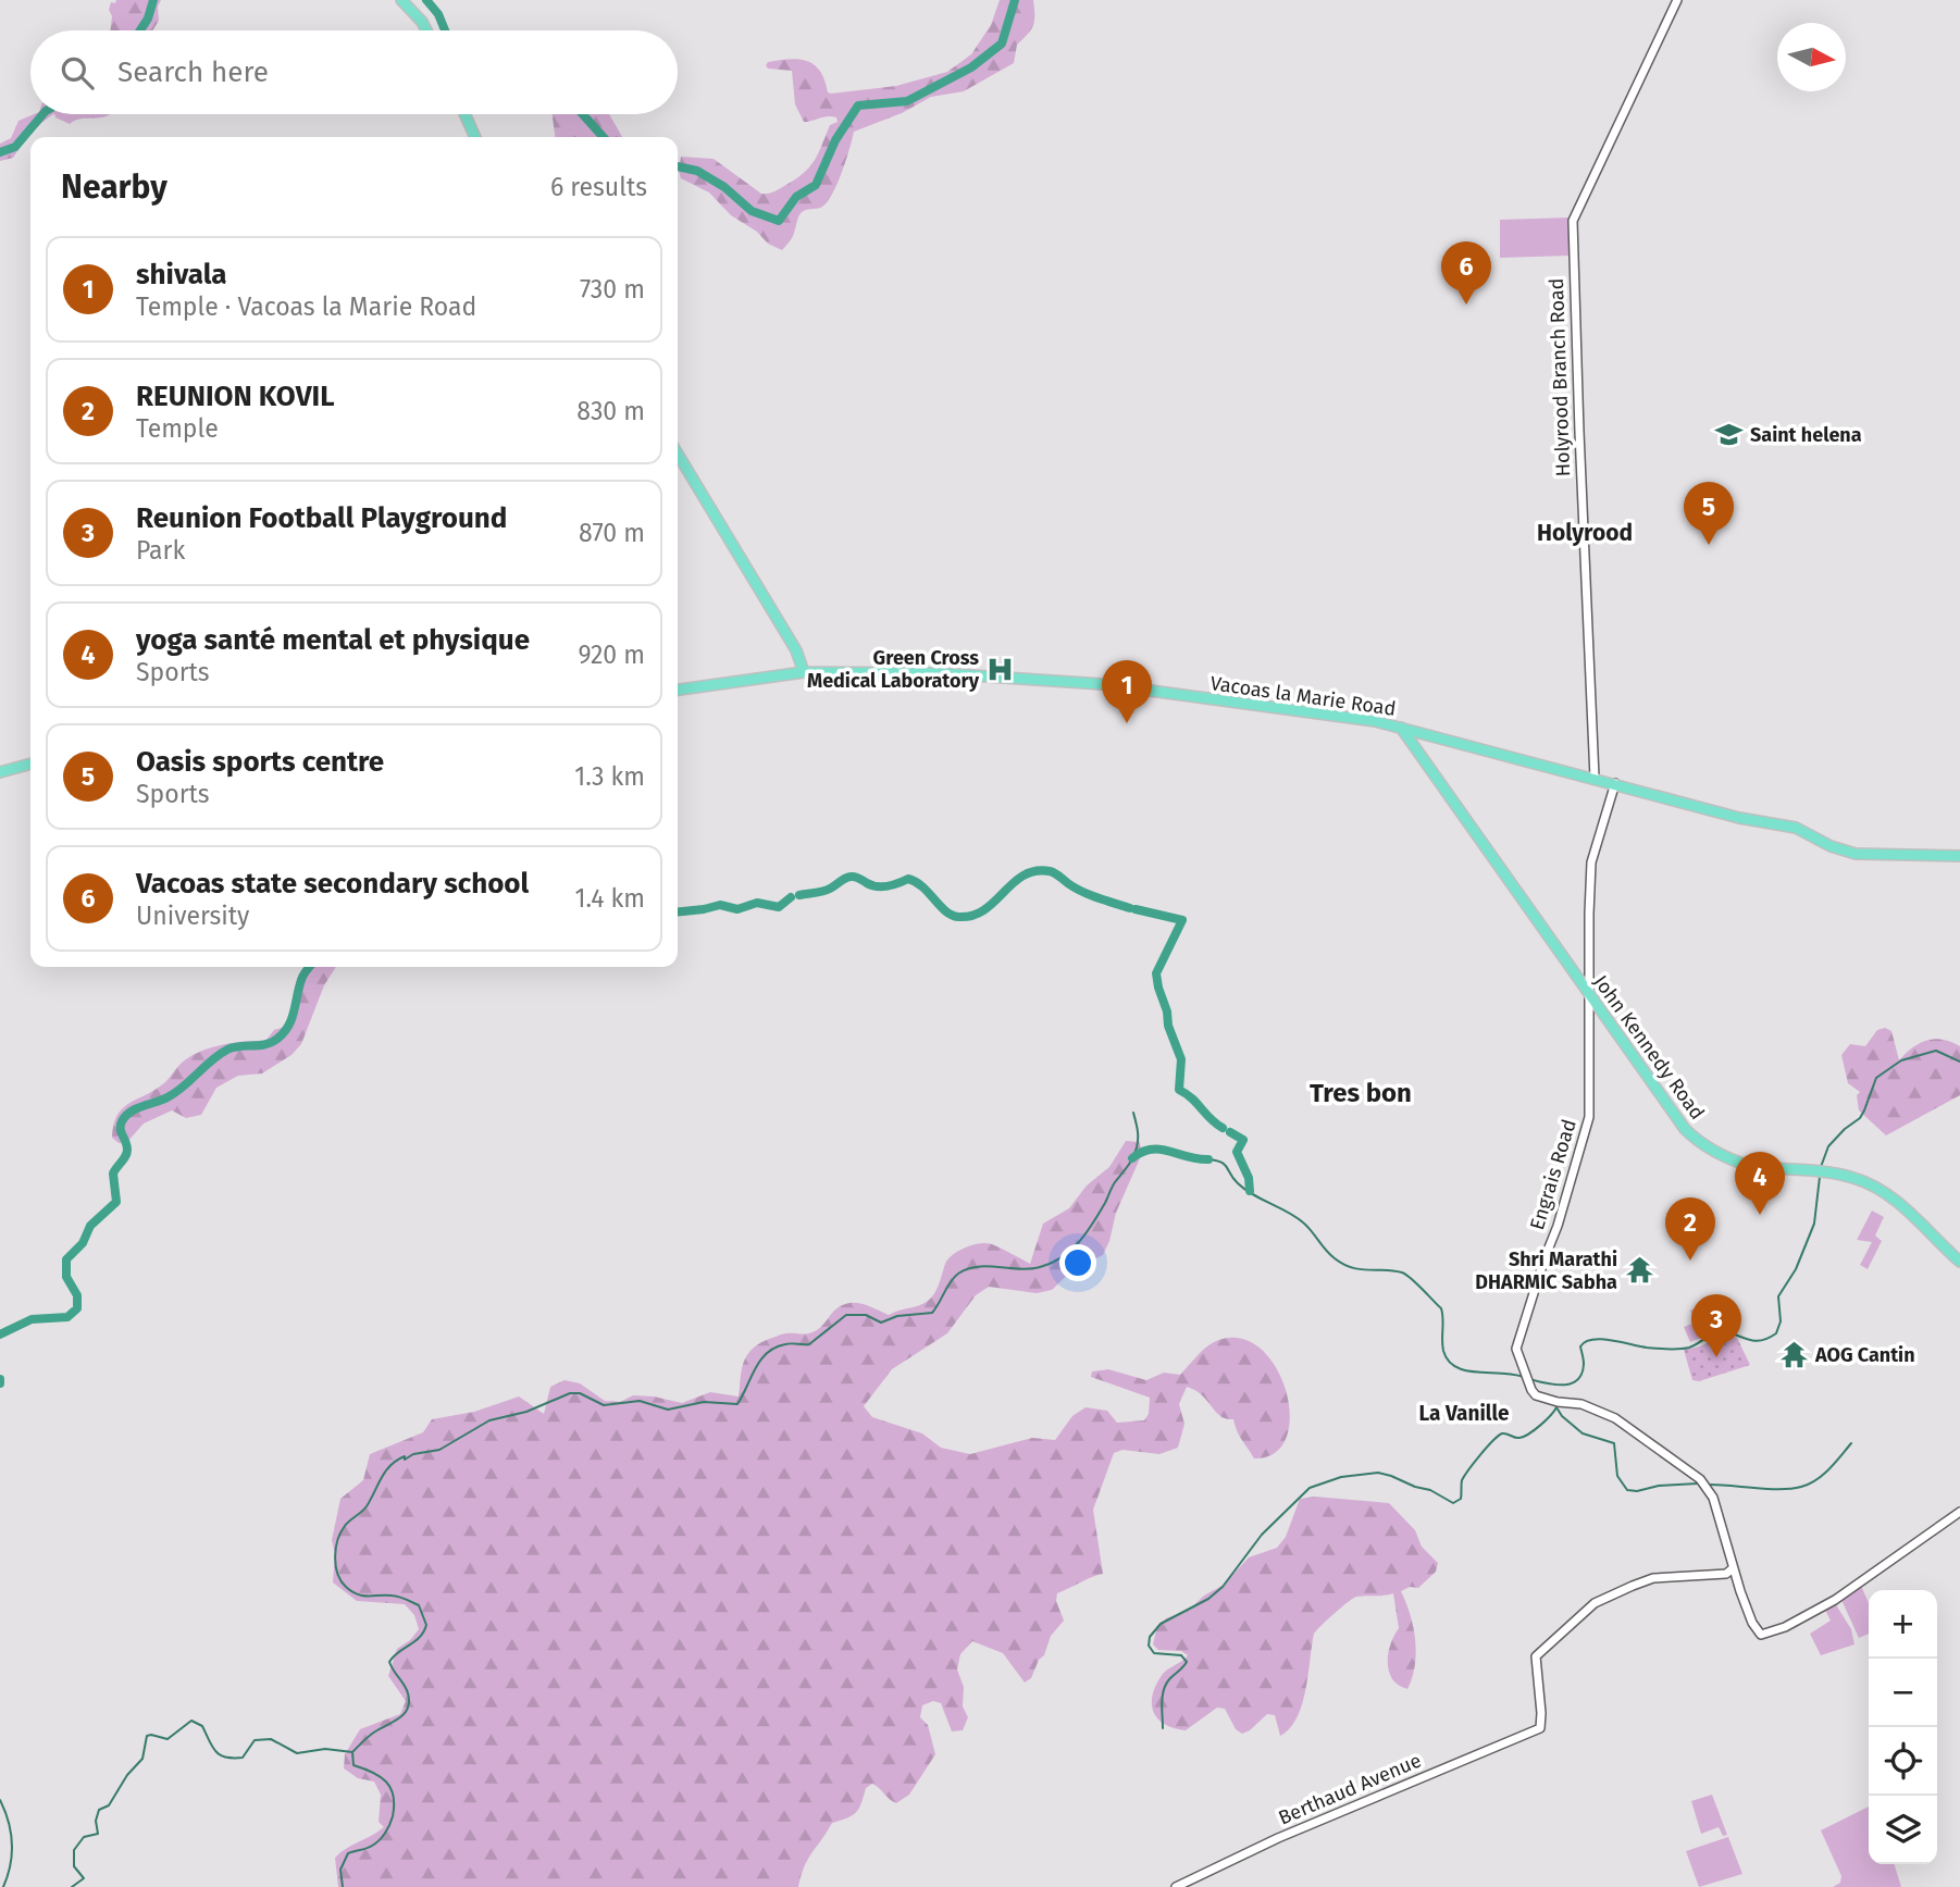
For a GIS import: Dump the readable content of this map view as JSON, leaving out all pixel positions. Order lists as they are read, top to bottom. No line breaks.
{"streets":{"main road":["Vacoas la Marie Road","John Kennedy Road"],"street":["Holyrood Branch Road","Engrais Road","Berthaud Avenue"]},"crossings":[["Holyrood Branch Road","Vacoas la Marie Road"],["Vacoas la Marie Road","John Kennedy Road"],["Vacoas la Marie Road","Engrais Road"],["John Kennedy Road","Engrais Road"],["Engrais Road","Berthaud Avenue"]],"districts":["Holyrood","Tres bon","La Vanille"],"places":{"school or university":["Saint helena"],"hospital":["Green Cross Medical Laboratory"],"temple":["Shri Marathi DHARMIC Sabha","AOG Cantin"]},"north":"right","page":{"search":"Search here","heading":["Nearby","6 results"],"list":[{"mark":"1","name":"shivala","note":"Temple · Vacoas la Marie Road","value":"730 m"},{"mark":"2","name":"REUNION KOVIL","note":"Temple","value":"830 m"},{"mark":"3","name":"Reunion Football Playground","note":"Park","value":"870 m"},{"mark":"4","name":"yoga santé mental et physique","note":"Sports","value":"920 m"},{"mark":"5","name":"Oasis sports centre","note":"Sports","value":"1.3 km"},{"mark":"6","name":"Vacoas state secondary school","note":"University","value":"1.4 km"}],"pins":["6","5","1","4","2","3"],"map_buttons":["+","−"]}}
